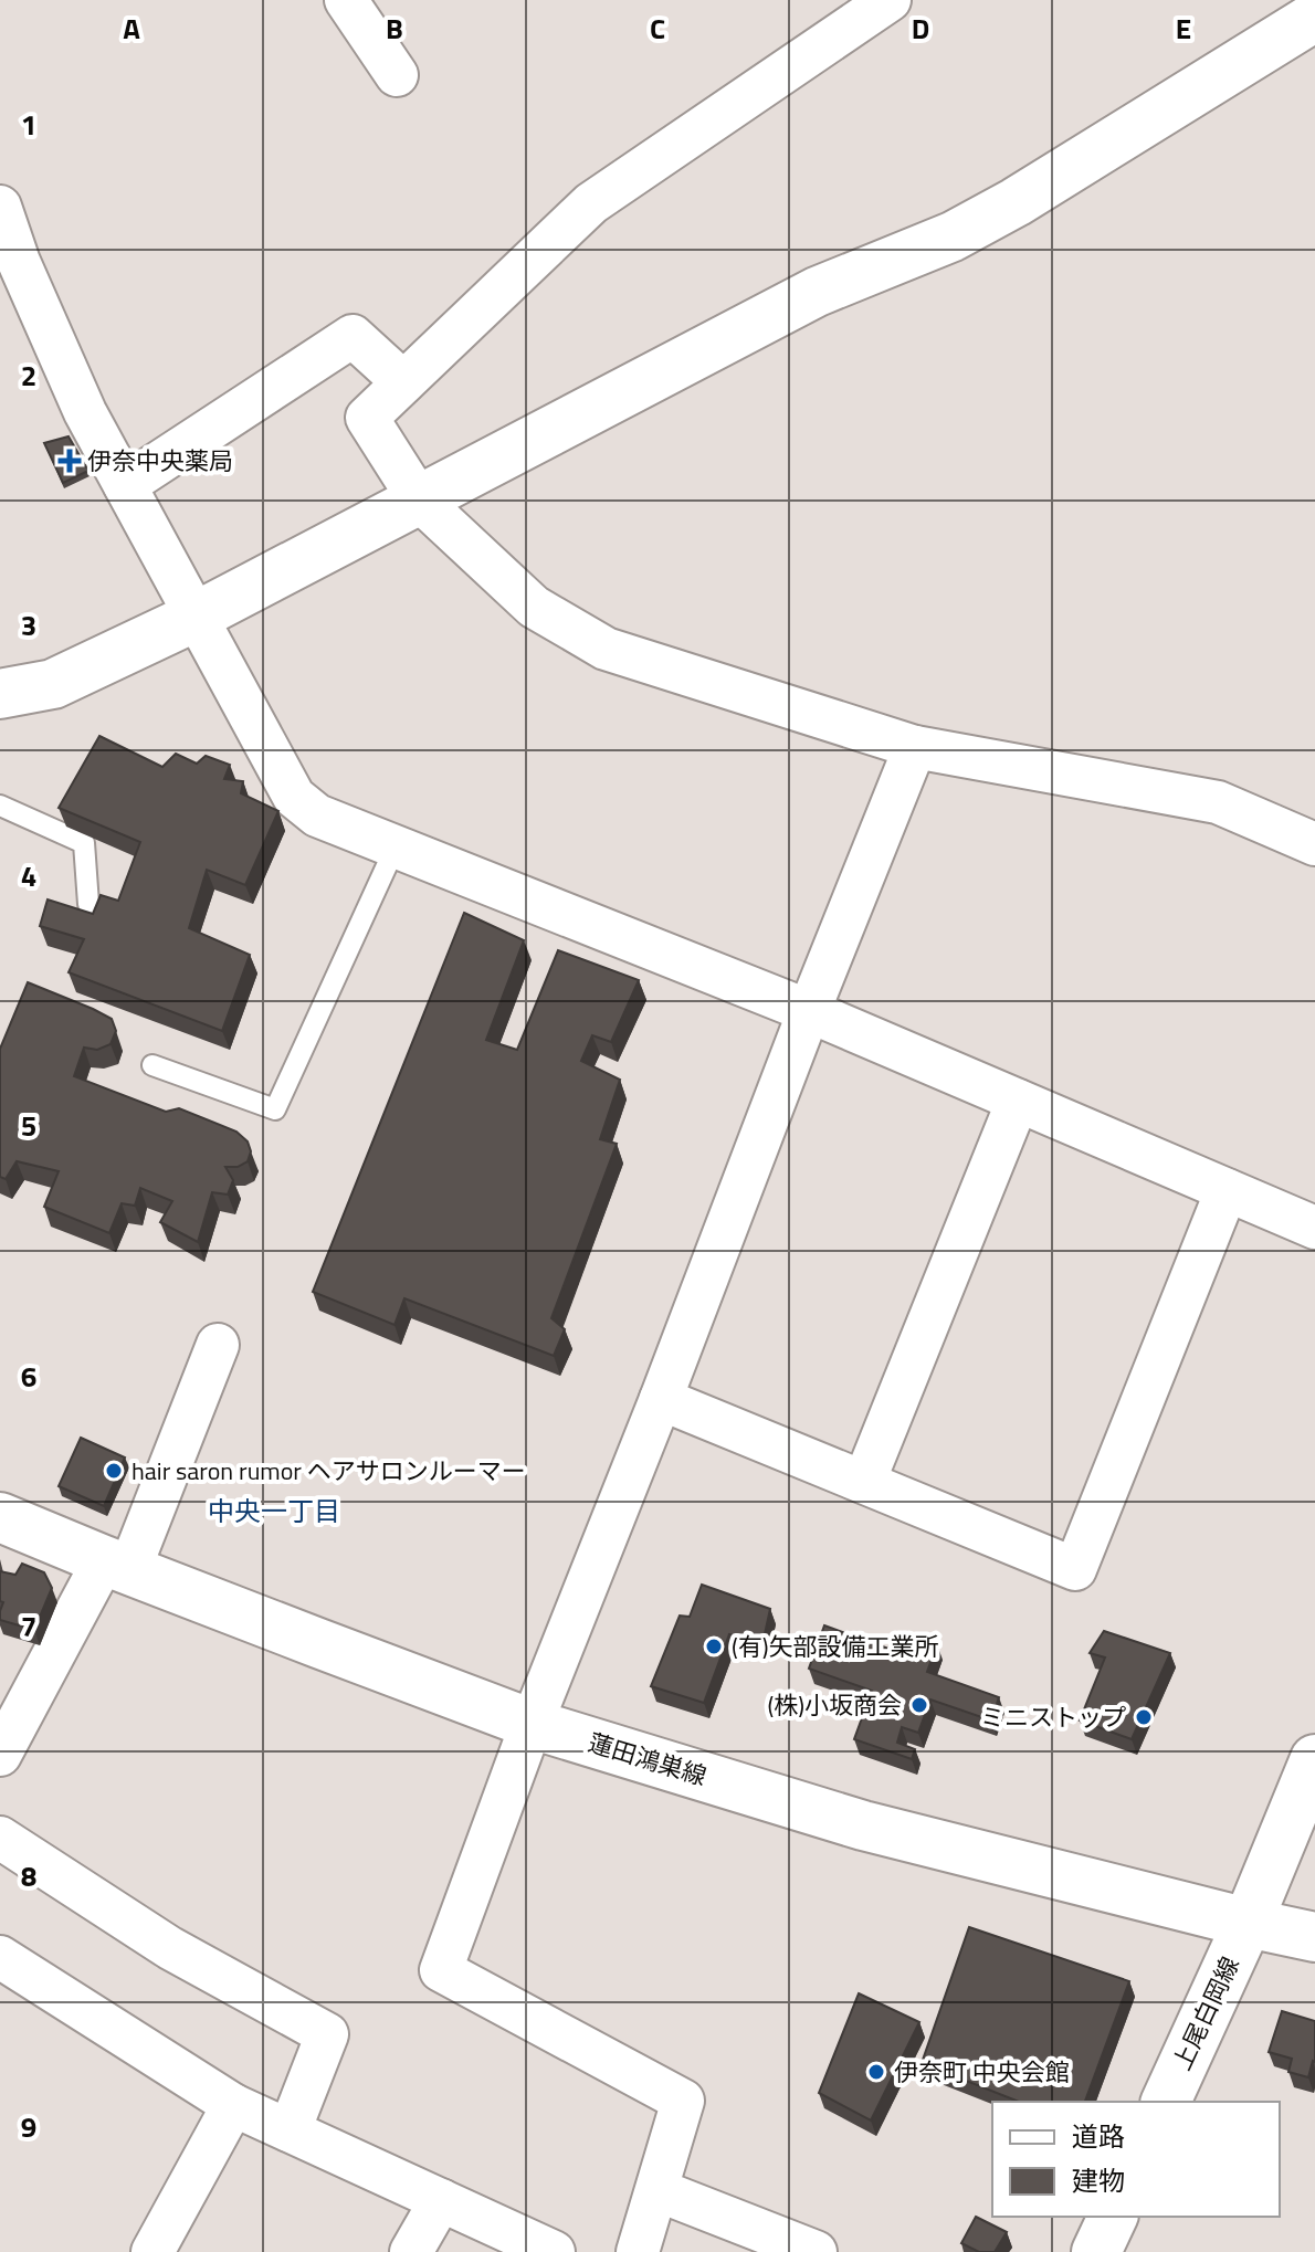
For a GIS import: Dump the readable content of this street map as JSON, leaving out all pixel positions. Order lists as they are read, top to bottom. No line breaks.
{"streets":{"street":["蓮田鴻巣線","上尾白岡線"]},"crossings":[["蓮田鴻巣線","上尾白岡線"]],"districts":["中央一丁目"],"places":{"health":["伊奈中央薬局"],"other":["hair saron rumor ヘアサロンルーマー","(有)矢部設備工業所","(株)小坂商会","ミニストップ","伊奈町 中央会館"]},"legend":["道路","建物"],"grid":{"columns":["A","B","C","D","E"],"rows":["1","2","3","4","5","6","7","8","9"]}}
